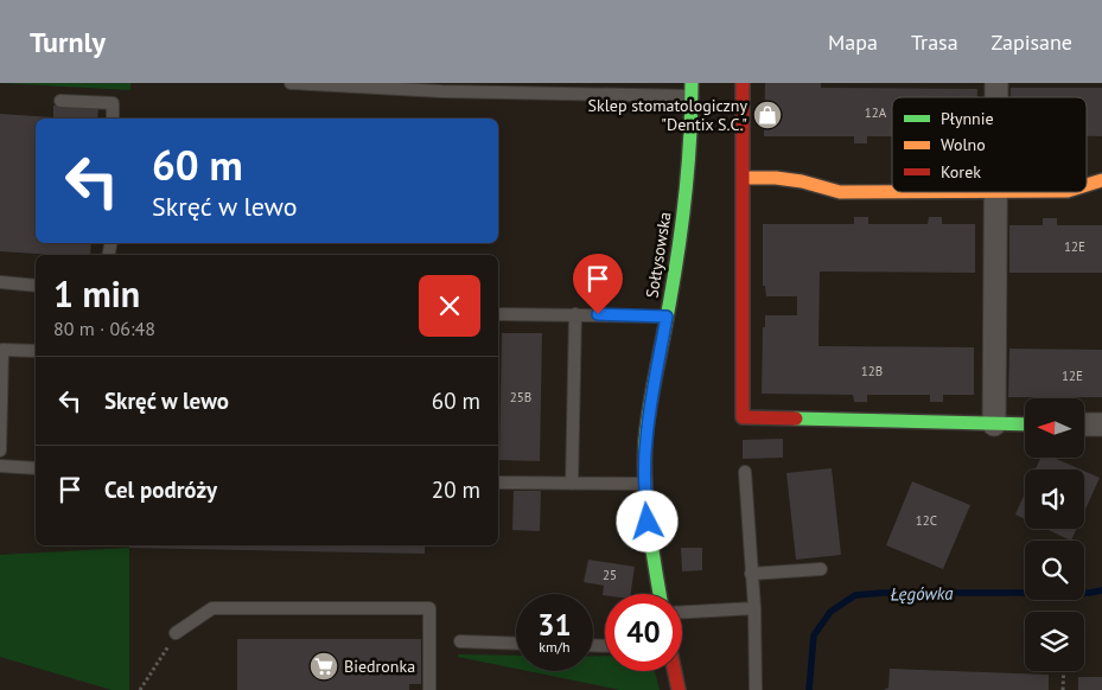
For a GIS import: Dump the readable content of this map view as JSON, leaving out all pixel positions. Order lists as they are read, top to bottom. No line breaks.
{"streets":{"street":["Sołtysowska"]},"water":["Łęgówka"],"places":{"shop":["Sklep stomatologiczny \"Dentix S.C.\""],"supermarket":["Biedronka"]},"house_numbers":["12A","12E","12B","12E","25B","12C","25"],"legend":["Płynnie","Wolno","Korek"],"north":"left","page":{"header":"Turnly","nav":["Mapa","Trasa","Zapisane"],"turn":["60 m","Skręć w lewo"],"heading":["1 min","80 m · 06:48"],"list":[{"name":"Skręć w lewo","value":"60 m"},{"name":"Cel podróży","value":"20 m"}],"speed":"31 km/h","limit":"40"}}
